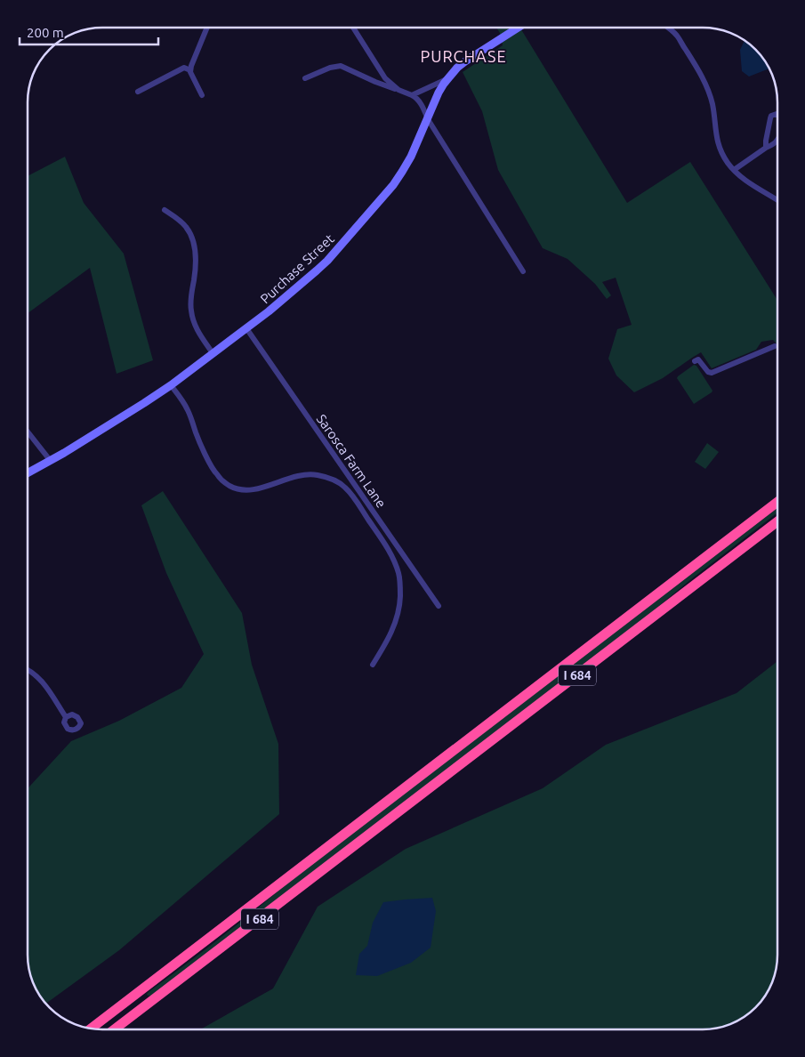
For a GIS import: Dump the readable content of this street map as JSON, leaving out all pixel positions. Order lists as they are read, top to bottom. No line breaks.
{"streets":{"highway":["I 684"],"main road":["Purchase Street"],"street":["Sarosca Farm Lane"]},"crossings":[["Purchase Street","Sarosca Farm Lane"]],"districts":["PURCHASE"],"scale_bar":"200 m"}
